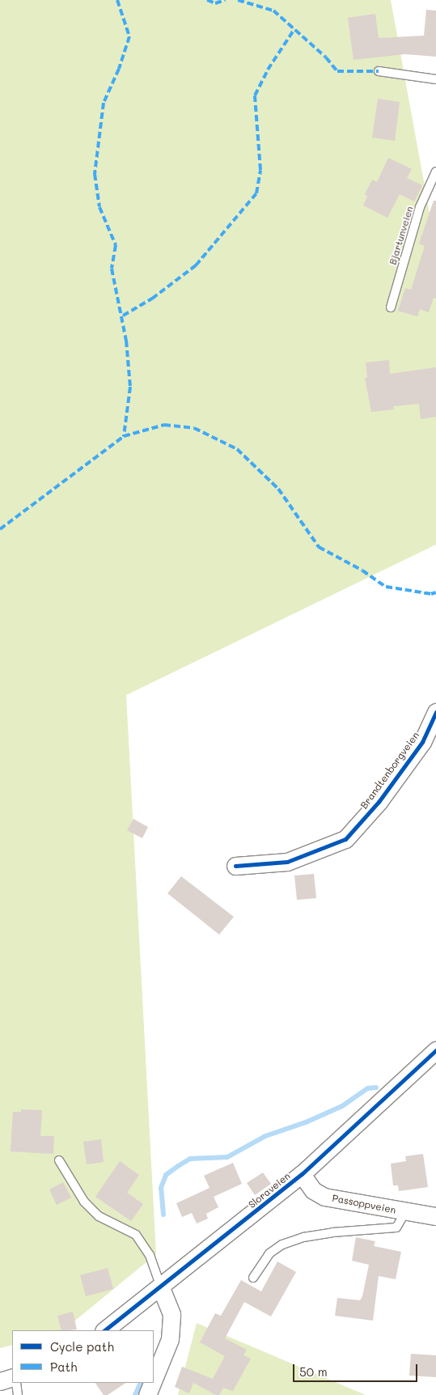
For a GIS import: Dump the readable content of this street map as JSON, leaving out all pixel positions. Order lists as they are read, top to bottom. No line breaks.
{"streets":{"street":["Brandtenborgveien","Sloraveien","Passoppveien"],"lane":["Bjartunveien"]},"crossings":[["Sloraveien","Passoppveien"]],"legend":["Cycle path","Path"],"scale_bar":"50 m"}
